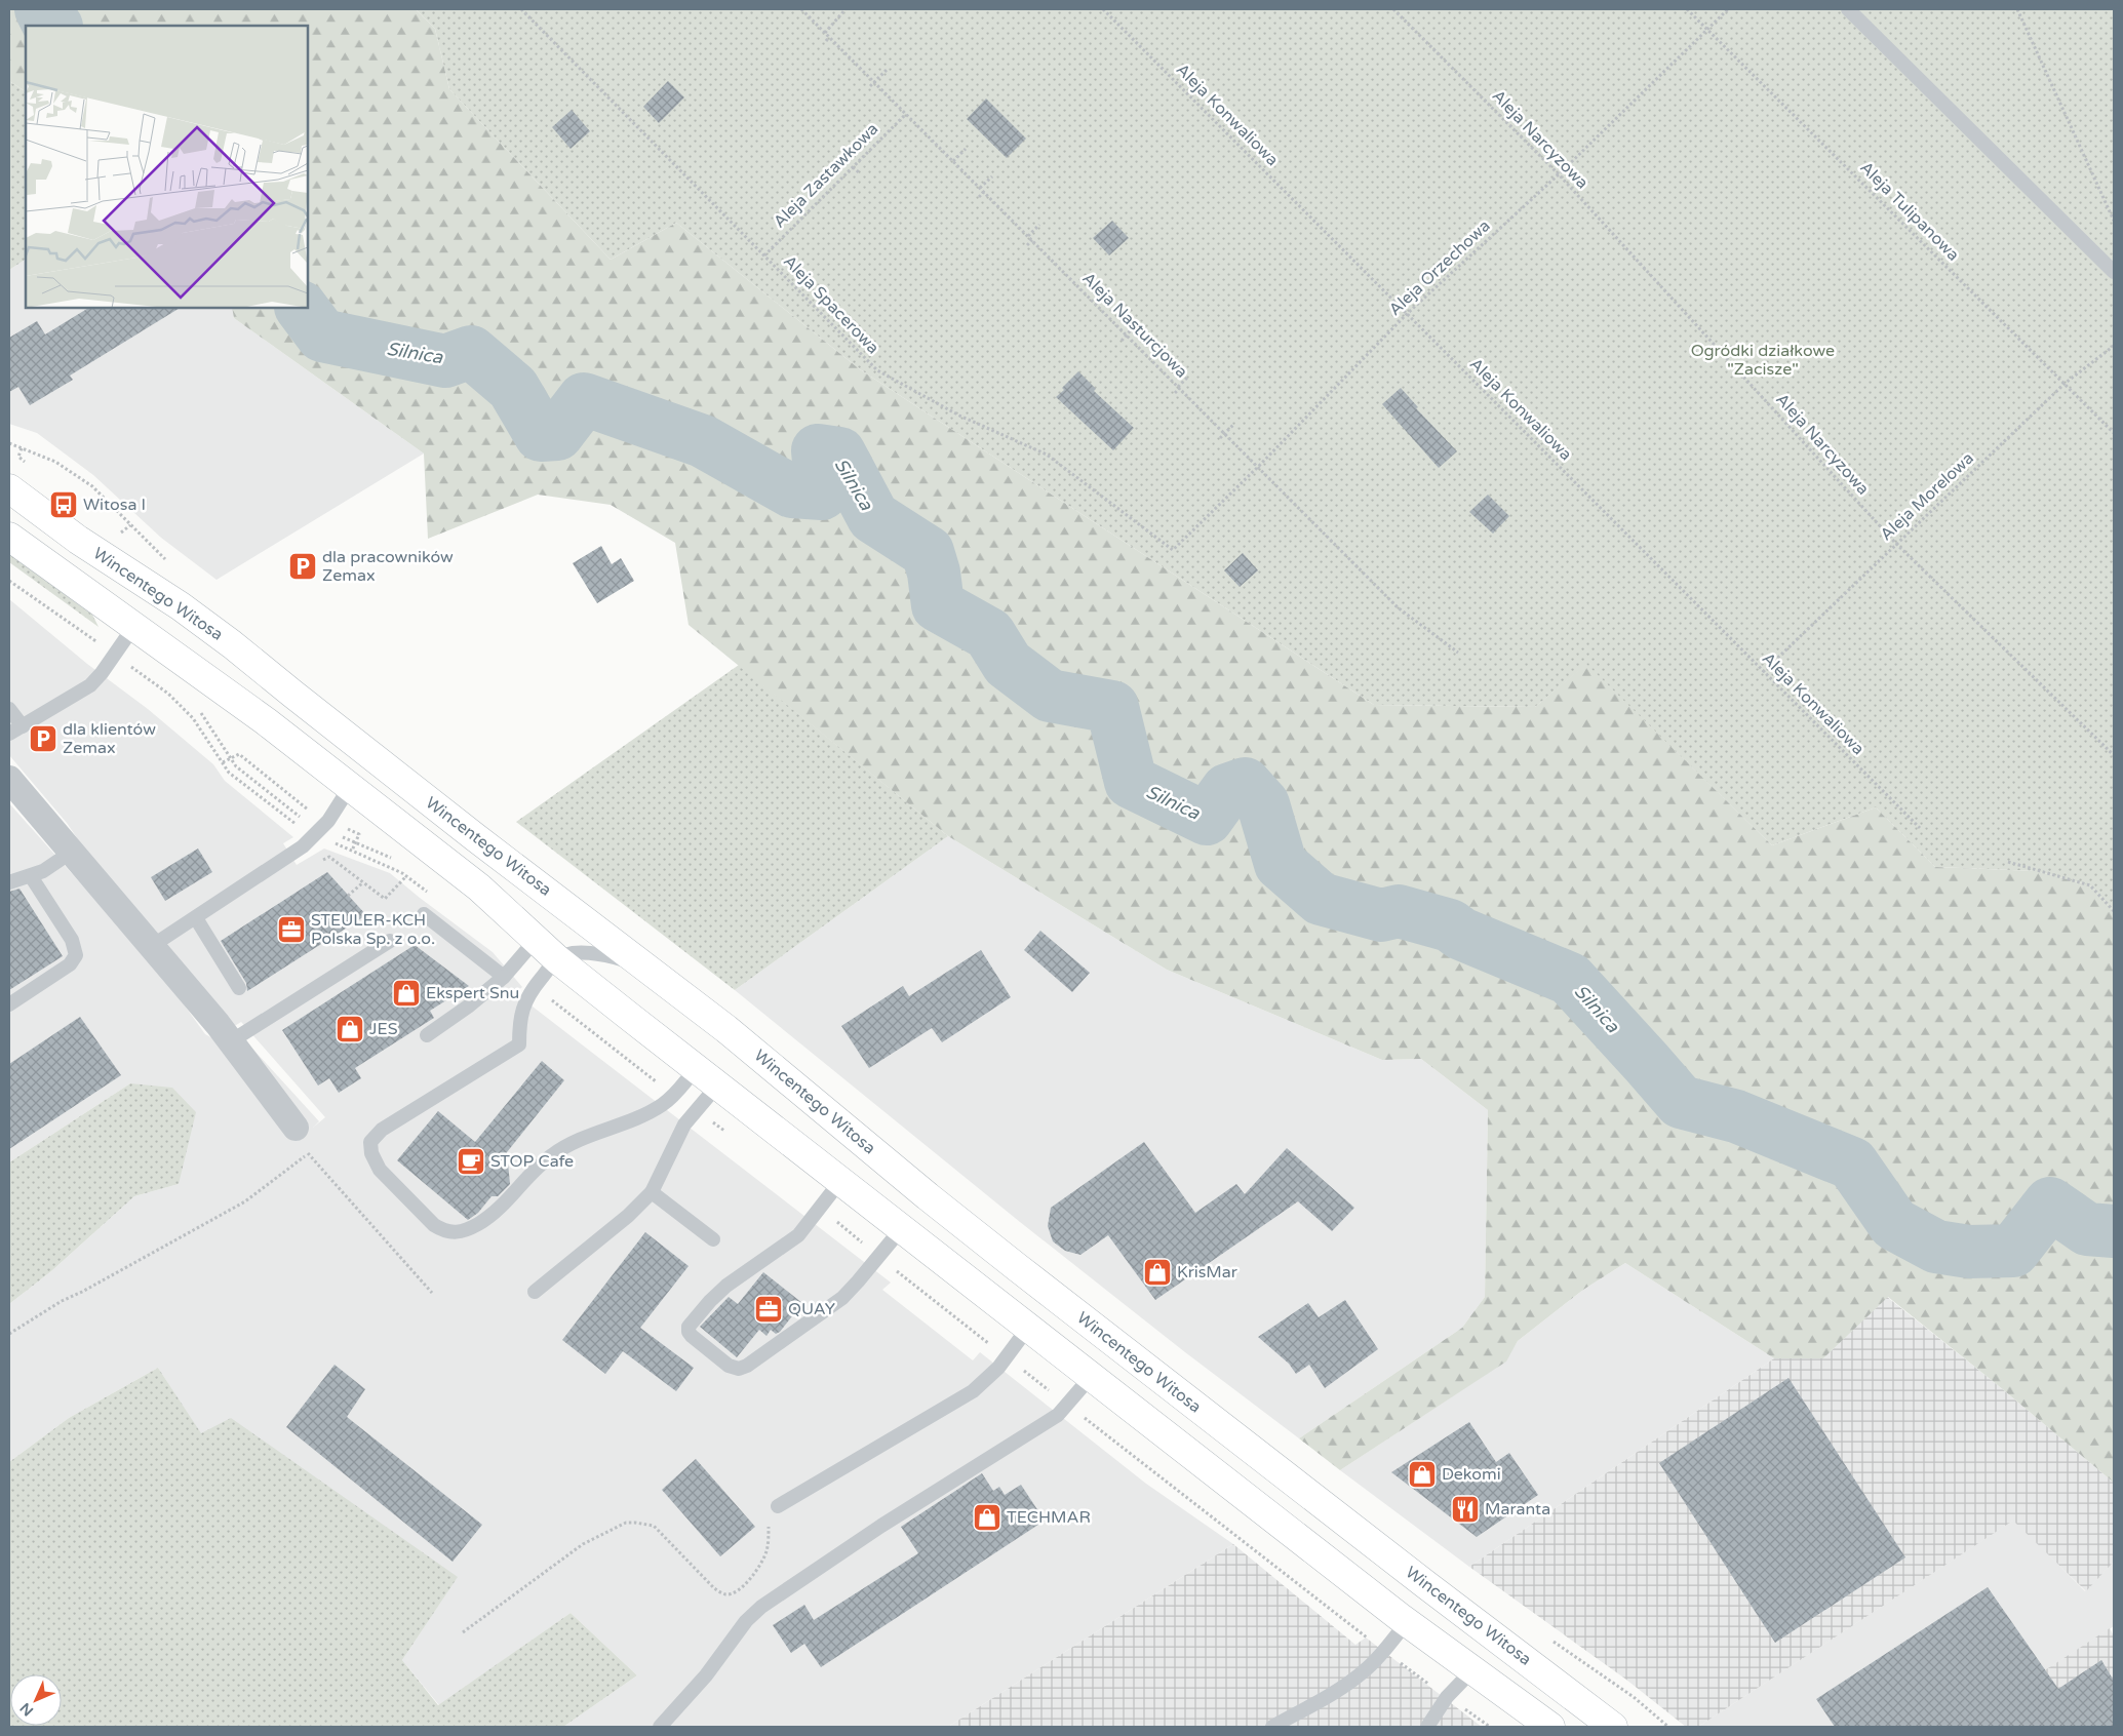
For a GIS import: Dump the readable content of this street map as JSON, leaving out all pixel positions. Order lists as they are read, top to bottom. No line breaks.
{"streets":{"main road":["Wincentego Witosa"],"path":["Aleja Konwaliowa","Aleja Narcyzowa","Aleja Zastawkowa","Aleja Tulipanowa","Aleja Orzechowa","Aleja Spacerowa","Aleja Nasturcjowa","Aleja Morelowa"]},"crossings":[["Aleja Konwaliowa","Aleja Orzechowa"],["Aleja Konwaliowa","Aleja Morelowa"],["Aleja Narcyzowa","Aleja Orzechowa"],["Aleja Narcyzowa","Aleja Morelowa"],["Aleja Zastawkowa","Aleja Spacerowa"],["Aleja Zastawkowa","Aleja Nasturcjowa"],["Aleja Tulipanowa","Aleja Orzechowa"],["Aleja Tulipanowa","Aleja Morelowa"],["Aleja Orzechowa","Aleja Spacerowa"],["Aleja Orzechowa","Aleja Nasturcjowa"]],"water":["Silnica"],"parks":["Ogródki działkowe \"Zacisze\""],"places":{"bus stop":["Witosa I"],"parking":["dla pracowników Zemax","dla klientów Zemax"],"office":["STEULER-KCH Polska Sp. z o.o.","QUAY"],"shop":["Ekspert Snu","JES","KrisMar","Dekomi","TECHMAR"],"cafe":["STOP Cafe"],"restaurant":["Maranta"]},"north":"bottom left"}
